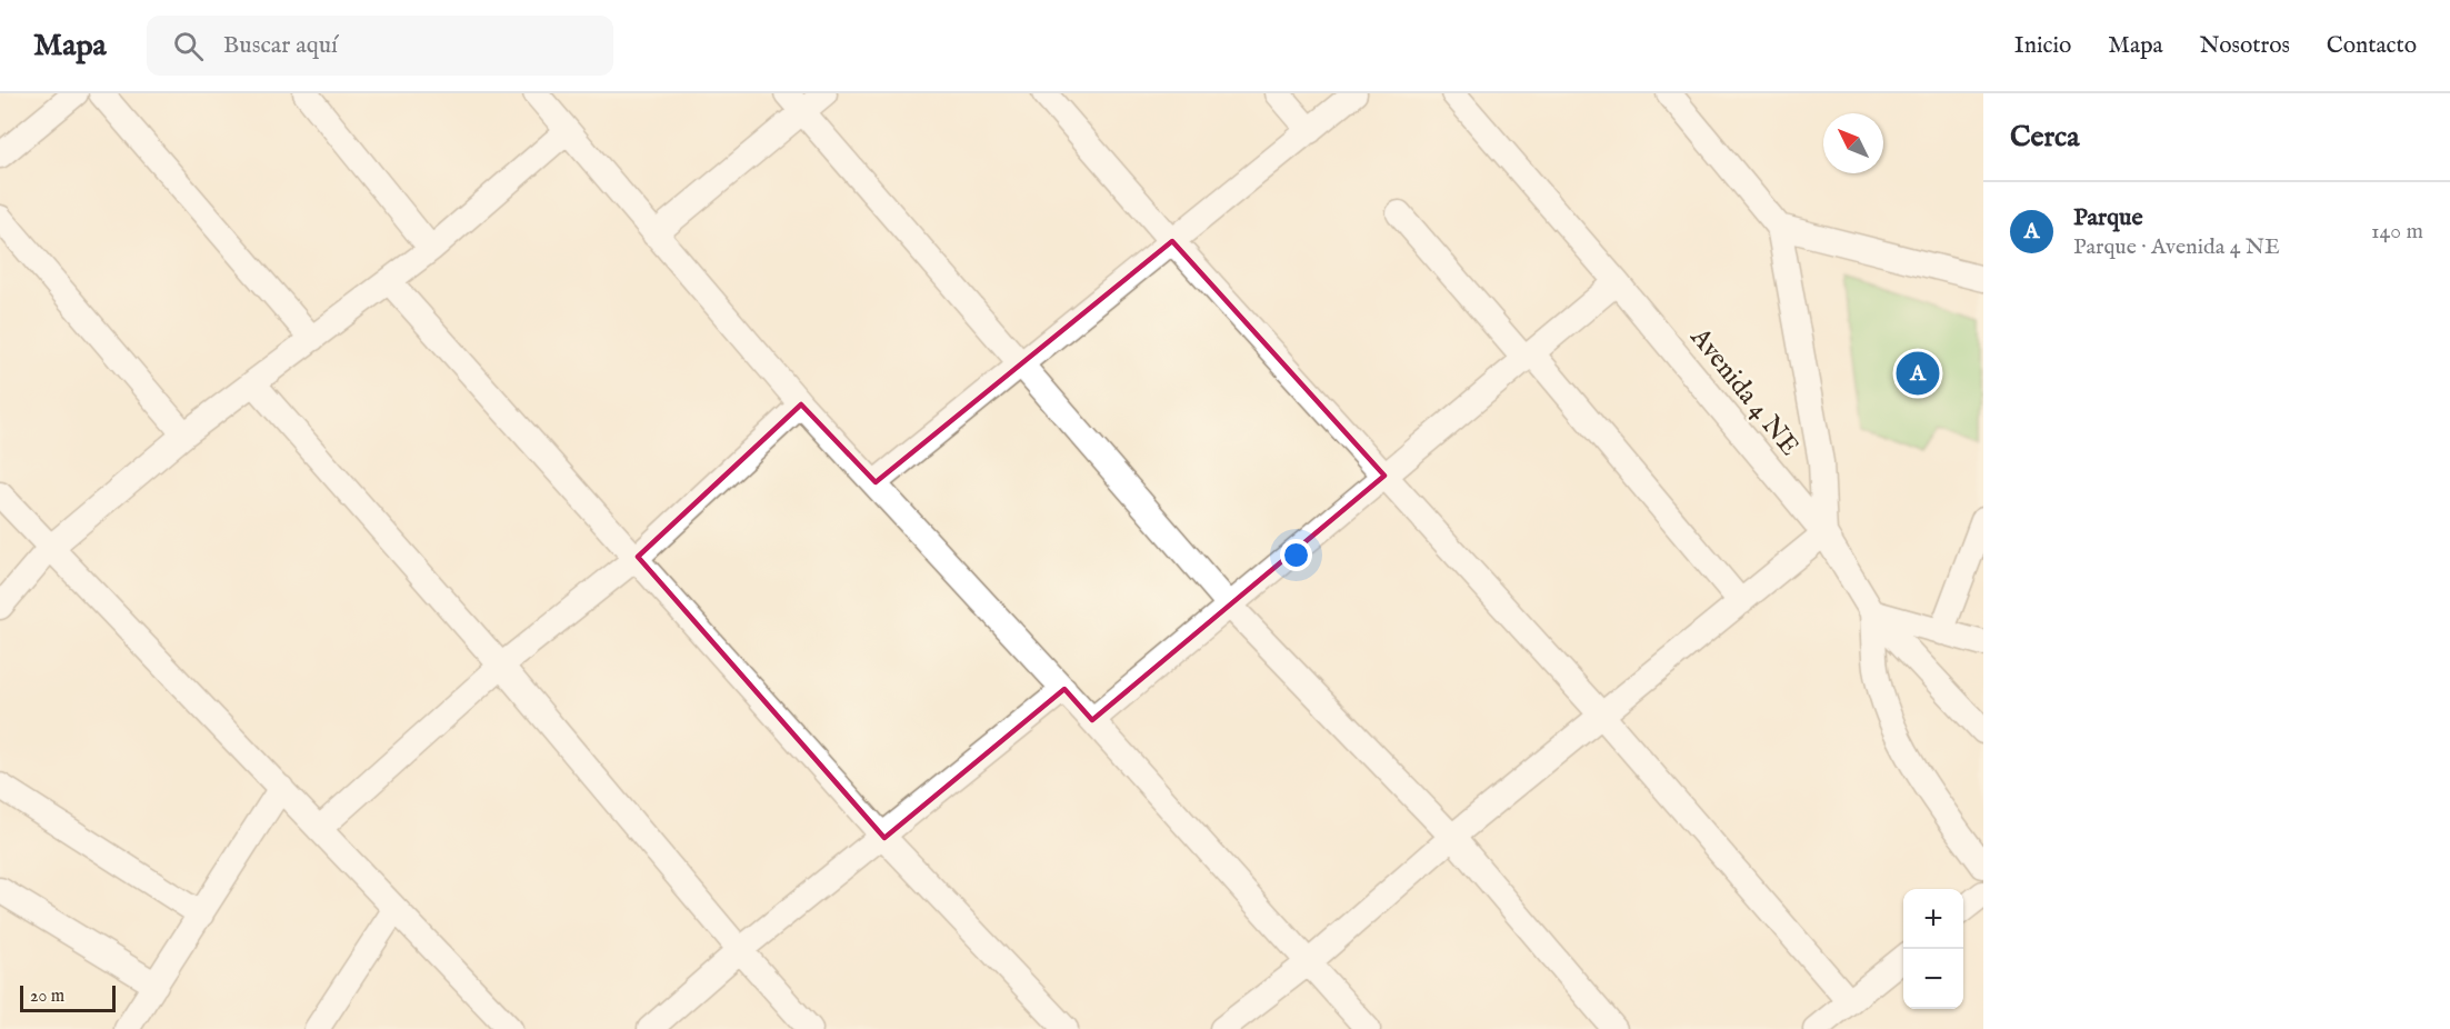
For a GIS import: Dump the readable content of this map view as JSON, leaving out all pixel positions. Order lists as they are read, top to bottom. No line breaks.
{"streets":{"street":["Avenida 4 NE"]},"scale_bar":"20 m","north":"top left","page":{"header":"Mapa","search":"Buscar aquí","nav":["Inicio","Mapa","Nosotros","Contacto"],"heading":"Cerca","list":[{"mark":"A","name":"Parque","note":"Parque · Avenida 4 NE","value":"140 m"}],"pins":"A","map_buttons":["+","−"],"scale":"20 m"}}
